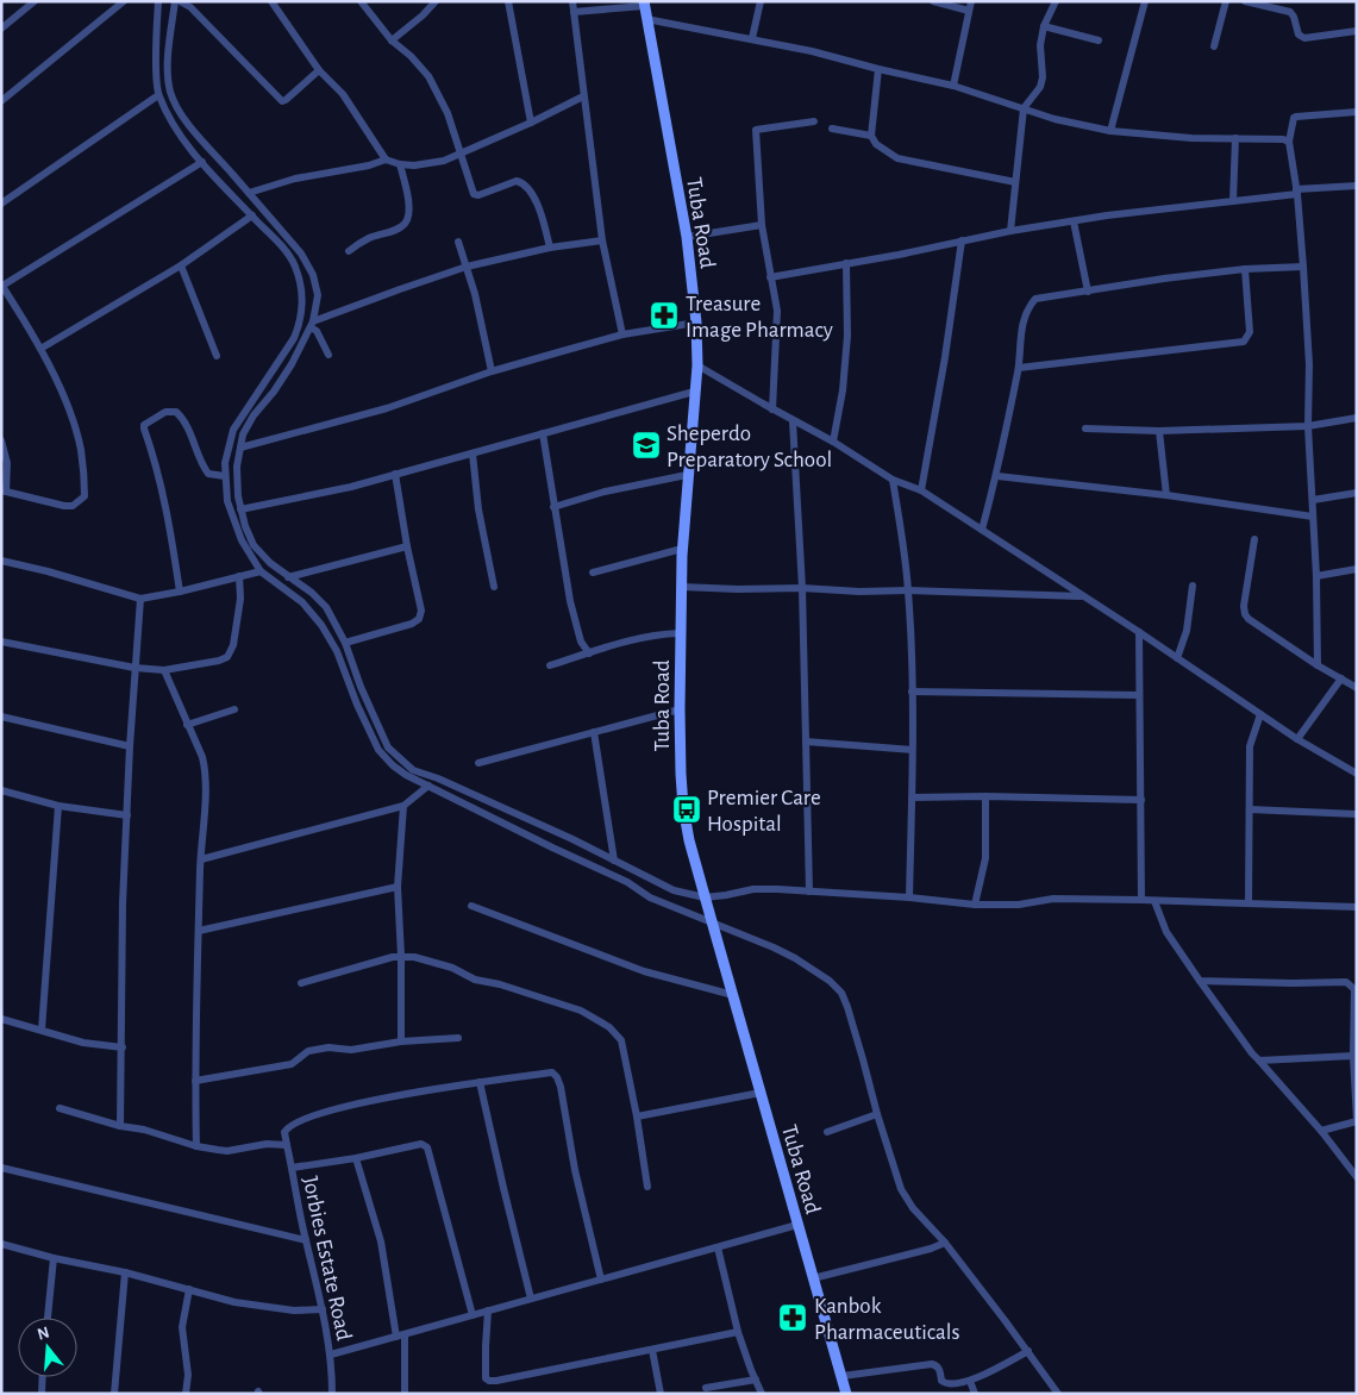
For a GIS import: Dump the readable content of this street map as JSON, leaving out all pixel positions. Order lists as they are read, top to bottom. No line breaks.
{"streets":{"street":["Tuba Road","Jorbies Estate Road"]},"places":{"pharmacy":["Treasure Image Pharmacy","Kanbok Pharmaceuticals"],"school or university":["Sheperdo Preparatory School"],"bus stop":["Premier Care Hospital"]},"north":"top"}
